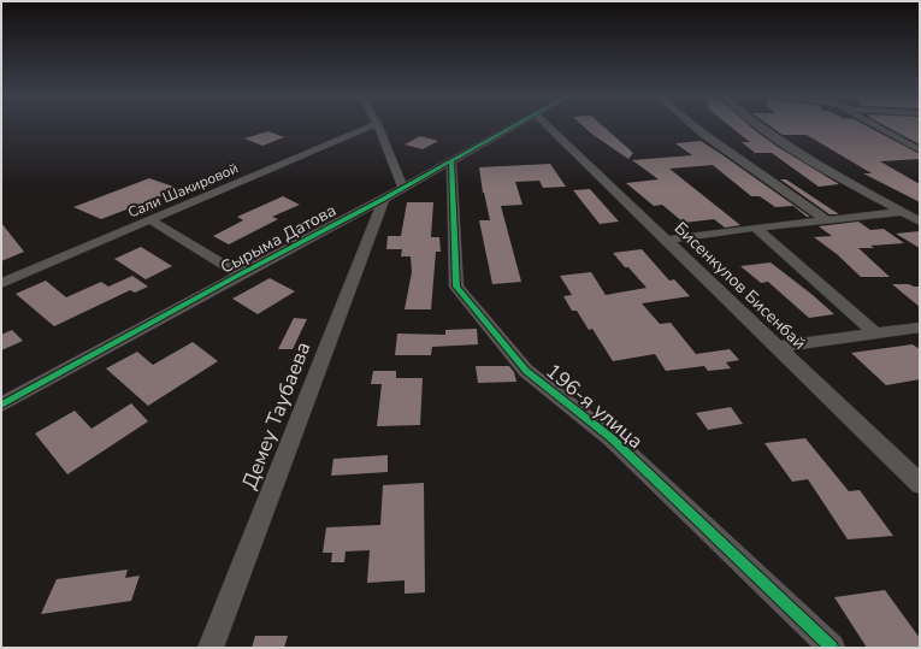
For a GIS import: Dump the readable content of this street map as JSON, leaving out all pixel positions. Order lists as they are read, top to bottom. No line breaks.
{"streets":{"street":["Сали Шакировой","Сырыма Датова","Бисенкулов Бисенбай","196-я улица","Демеу Таубаева"]},"crossings":[["Сырыма Датова","196-я улица"],["Сырыма Датова","Демеу Таубаева"]]}
